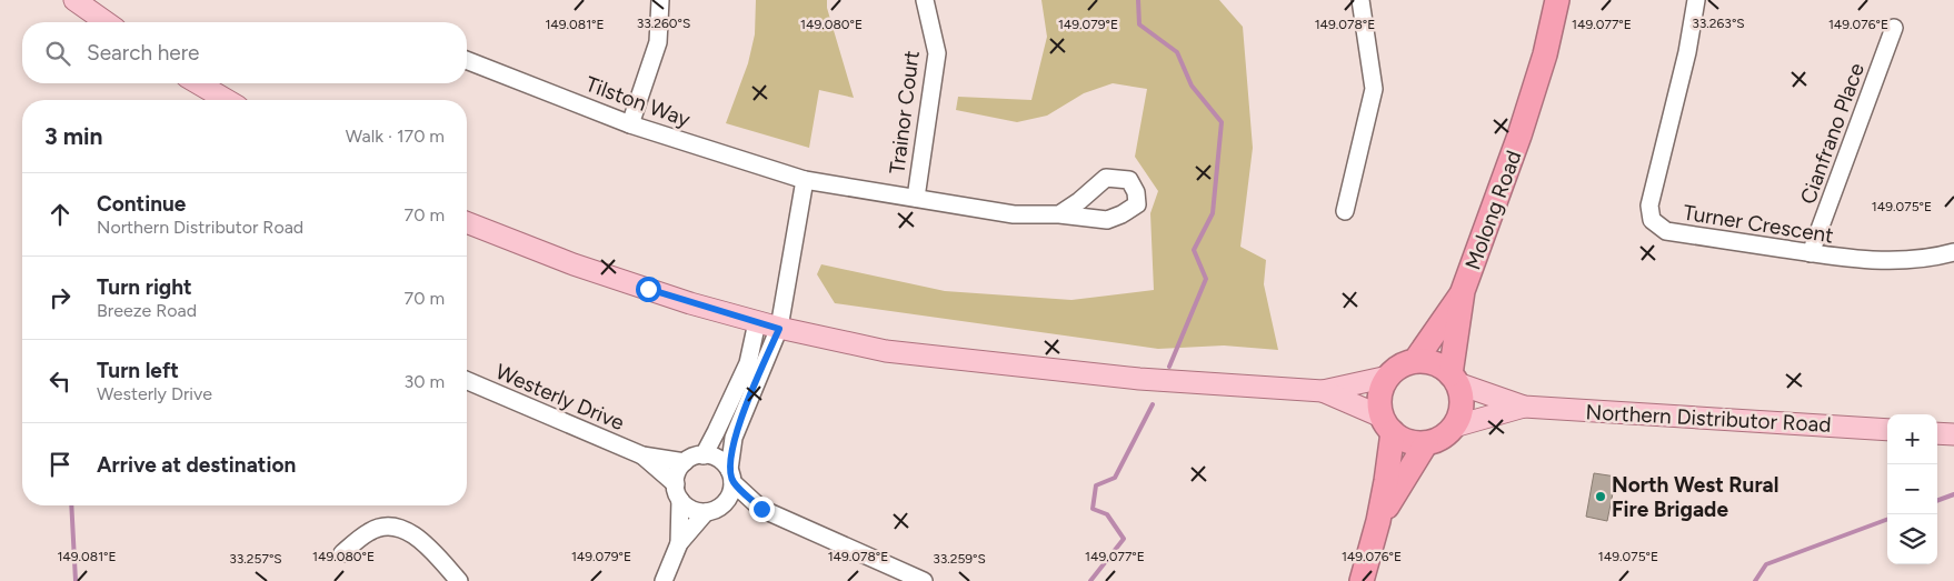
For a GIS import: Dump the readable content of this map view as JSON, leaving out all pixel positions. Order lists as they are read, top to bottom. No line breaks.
{"streets":{"highway":["Molong Road"],"main road":["Northern Distributor Road"],"street":["Tilston Way","Trainor Court","Cianfrano Place","Turner Crescent","Westerly Drive"]},"crossings":[["Tilston Way","Trainor Court"],["Cianfrano Place","Turner Crescent"],["Molong Road","Northern Distributor Road"]],"places":["North West Rural Fire Brigade"],"page":{"search":"Search here","heading":["3 min","Walk · 170 m"],"list":[["Continue","Northern Distributor Road","70 m"],["Turn right","Breeze Road","70 m"],["Turn left","Westerly Drive","30 m"],"Arrive at destination"],"map_buttons":["+","−"]},"coordinates":["33.260°S","33.263°S","149.081°E","149.080°E","149.079°E","149.078°E","149.077°E","149.076°E","149.075°E","33.257°S","33.259°S"]}
